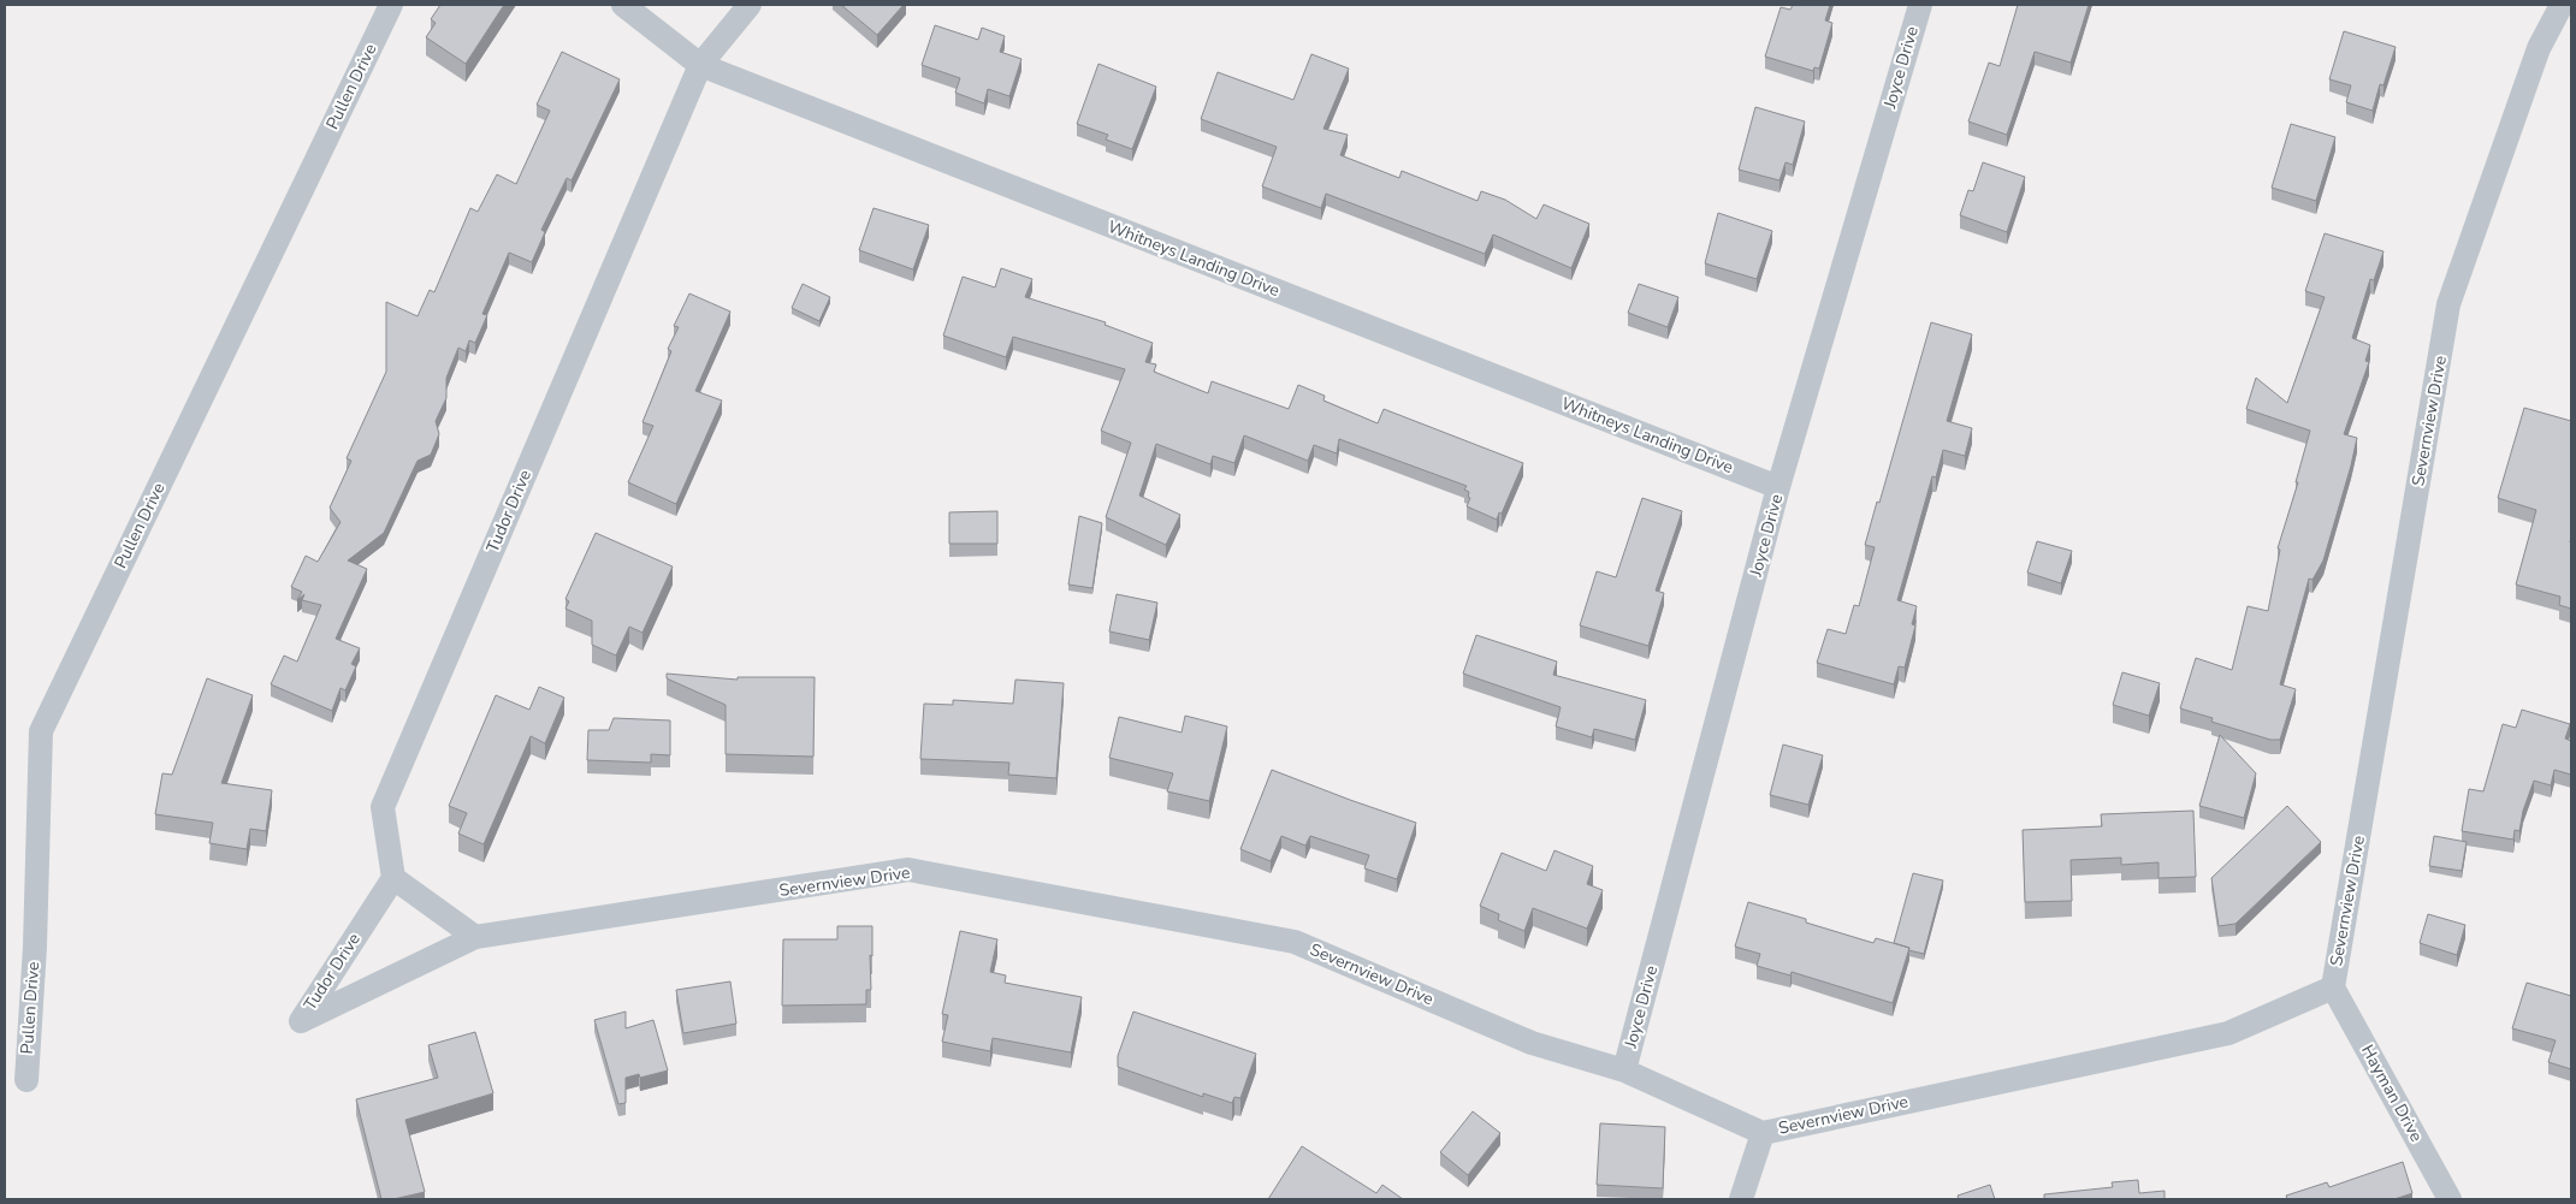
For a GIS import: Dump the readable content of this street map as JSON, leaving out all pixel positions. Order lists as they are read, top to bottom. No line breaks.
{"streets":{"street":["Joyce Drive","Pullen Drive","Whitneys Landing Drive","Severnview Drive","Tudor Drive","Hayman Drive"]},"crossings":[["Joyce Drive","Whitneys Landing Drive"],["Joyce Drive","Severnview Drive"],["Whitneys Landing Drive","Tudor Drive"],["Severnview Drive","Tudor Drive"],["Severnview Drive","Hayman Drive"]]}
